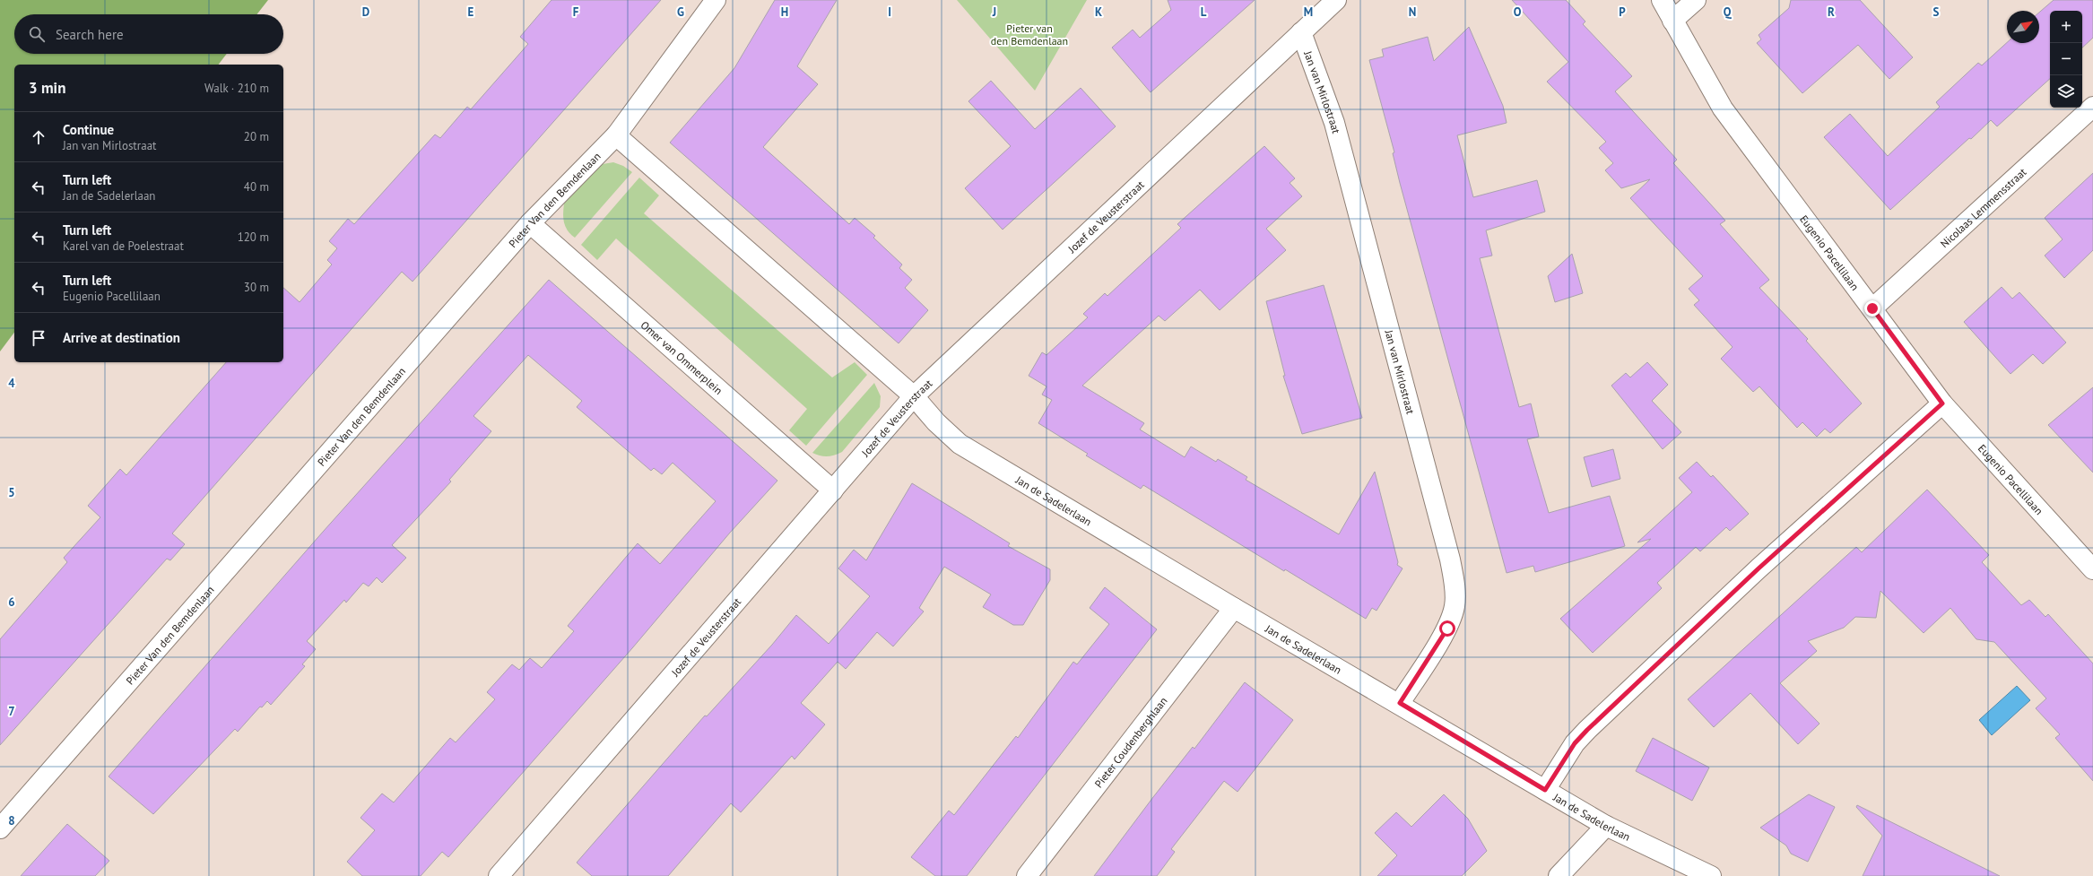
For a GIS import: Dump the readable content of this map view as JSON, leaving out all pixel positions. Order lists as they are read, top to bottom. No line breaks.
{"streets":{"street":["Jan van Mirlostraat","Pieter Van den Bemdenlaan","Nicolaas Lemmensstraat","Jozef de Veusterstraat","Eugenio Pacellilaan","Omer van Ommerplein","Jan de Sadelerlaan","Pieter Coudenberghlaan"]},"crossings":[["Jan van Mirlostraat","Jozef de Veusterstraat"],["Jan van Mirlostraat","Jan de Sadelerlaan"],["Pieter Van den Bemdenlaan","Omer van Ommerplein"],["Nicolaas Lemmensstraat","Eugenio Pacellilaan"],["Jozef de Veusterstraat","Omer van Ommerplein"],["Jozef de Veusterstraat","Jan de Sadelerlaan"],["Jan de Sadelerlaan","Pieter Coudenberghlaan"]],"parks":["Pieter van den Bemdenlaan"],"north":"top right","page":{"map_buttons":["+","−"],"search":"Search here","heading":["3 min","Walk · 210 m"],"list":[["Continue","Jan van Mirlostraat","20 m"],["Turn left","Jan de Sadelerlaan","40 m"],["Turn left","Karel van de Poelestraat","120 m"],["Turn left","Eugenio Pacellilaan","30 m"],"Arrive at destination"]},"grid":{"columns":["D","E","F","G","H","I","J","K","L","M","N","O","P","Q","R","S"],"rows":["4","5","6","7","8"]}}
